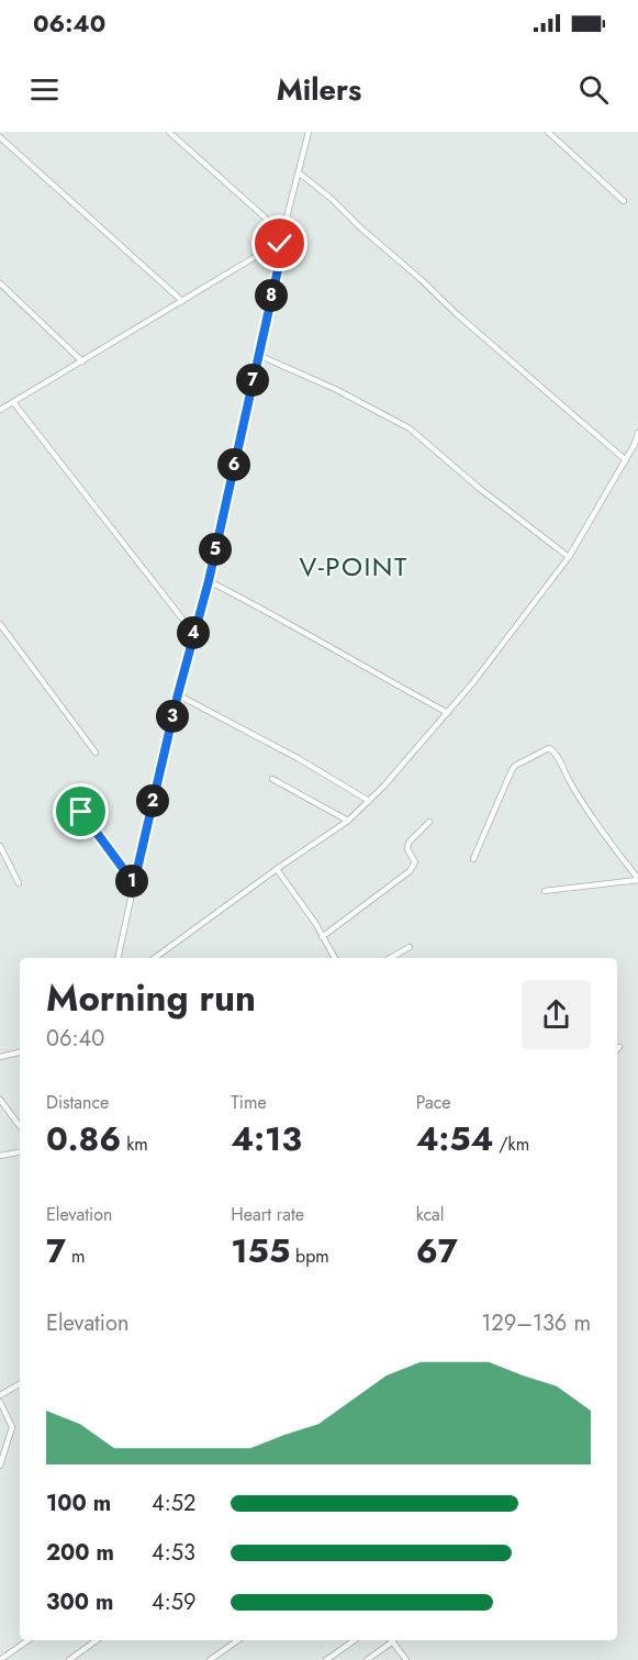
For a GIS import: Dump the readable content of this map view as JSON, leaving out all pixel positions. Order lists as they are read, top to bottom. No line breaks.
{"districts":["V-POINT"],"page":{"status":"06:40","header":"Milers","pins":["8","7","6","5","4","3","2","1"],"heading":["Morning run","06:40"],"stats":[["Distance","0.86 km"],["Time","4:13"],["Pace","4:54 /km"],["Elevation","7 m"],["Heart rate","155 bpm"],["kcal","67"]],"chart":["Elevation","129–136 m"],"list":[{"name":"100 m","note":"4:52"},{"name":"200 m","note":"4:53"},{"name":"300 m","note":"4:59"}]}}
